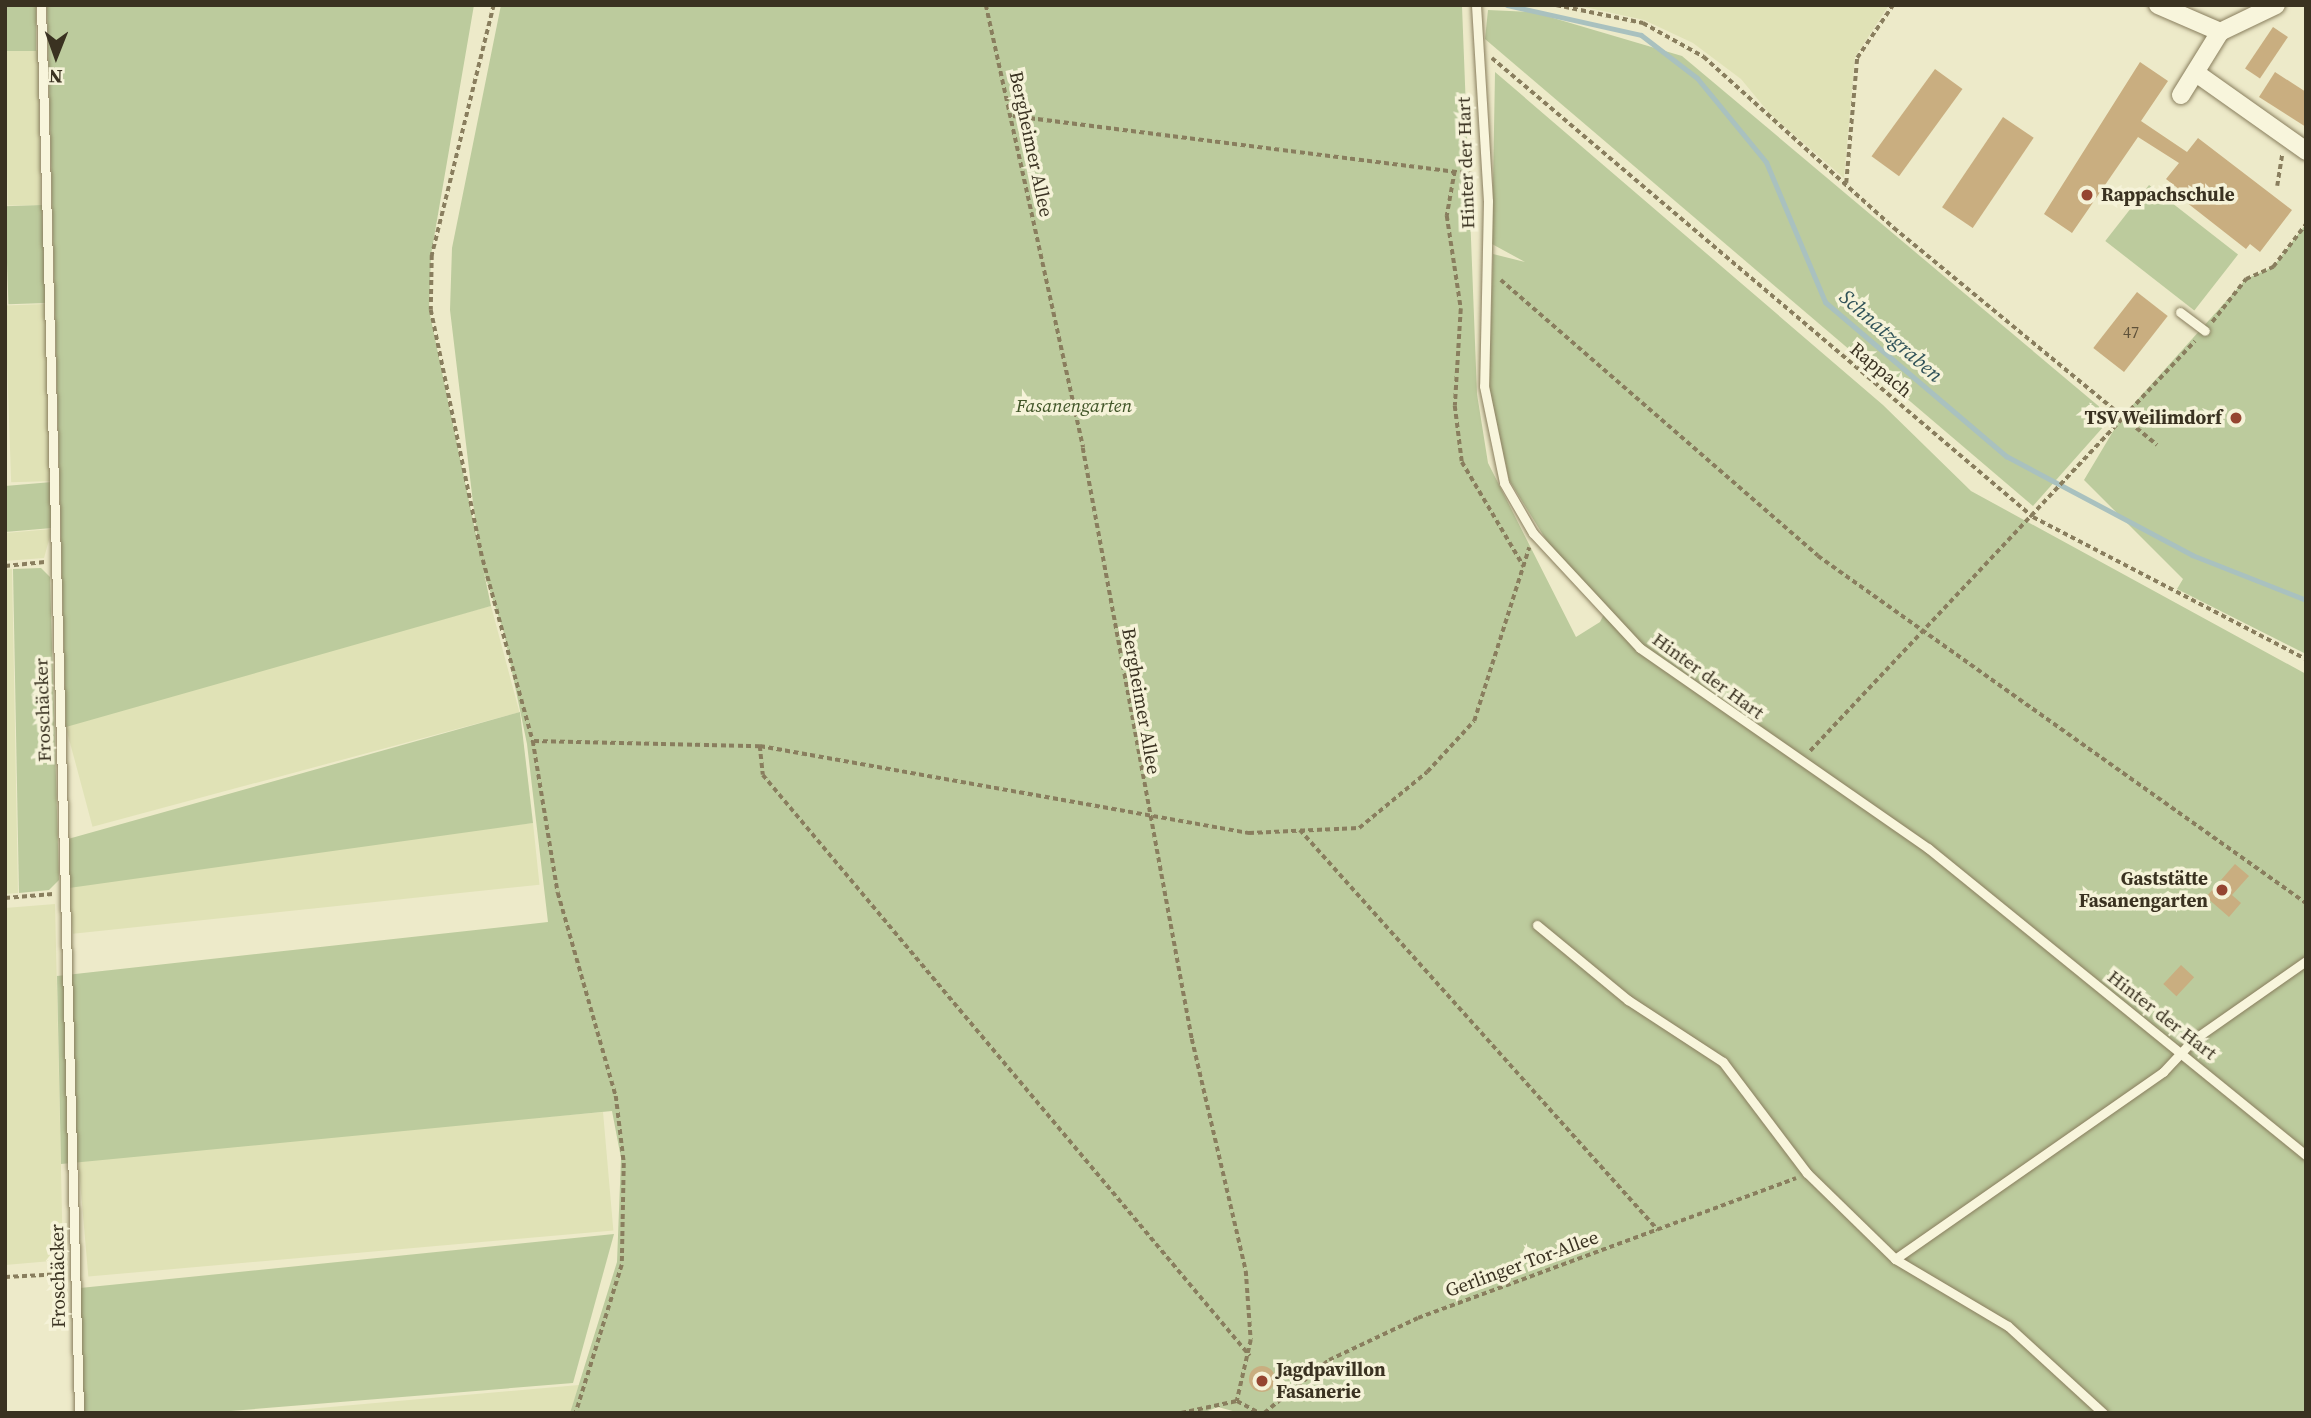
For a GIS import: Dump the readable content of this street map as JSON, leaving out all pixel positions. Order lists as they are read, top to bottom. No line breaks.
{"streets":{"lane":["Hinter der Hart","Froschäcker"],"path":["Bergheimer Allee","Rappach","Gerlinger Tor-Allee"]},"crossings":[["Hinter der Hart","Rappach"]],"water":["Schnatzgraben"],"parks":["Fasanengarten"],"places":["Rappachschule","TSV Weilimdorf","Gaststätte Fasanengarten","Jagdpavillon Fasanerie"],"house_numbers":["47"],"north":"bottom"}
